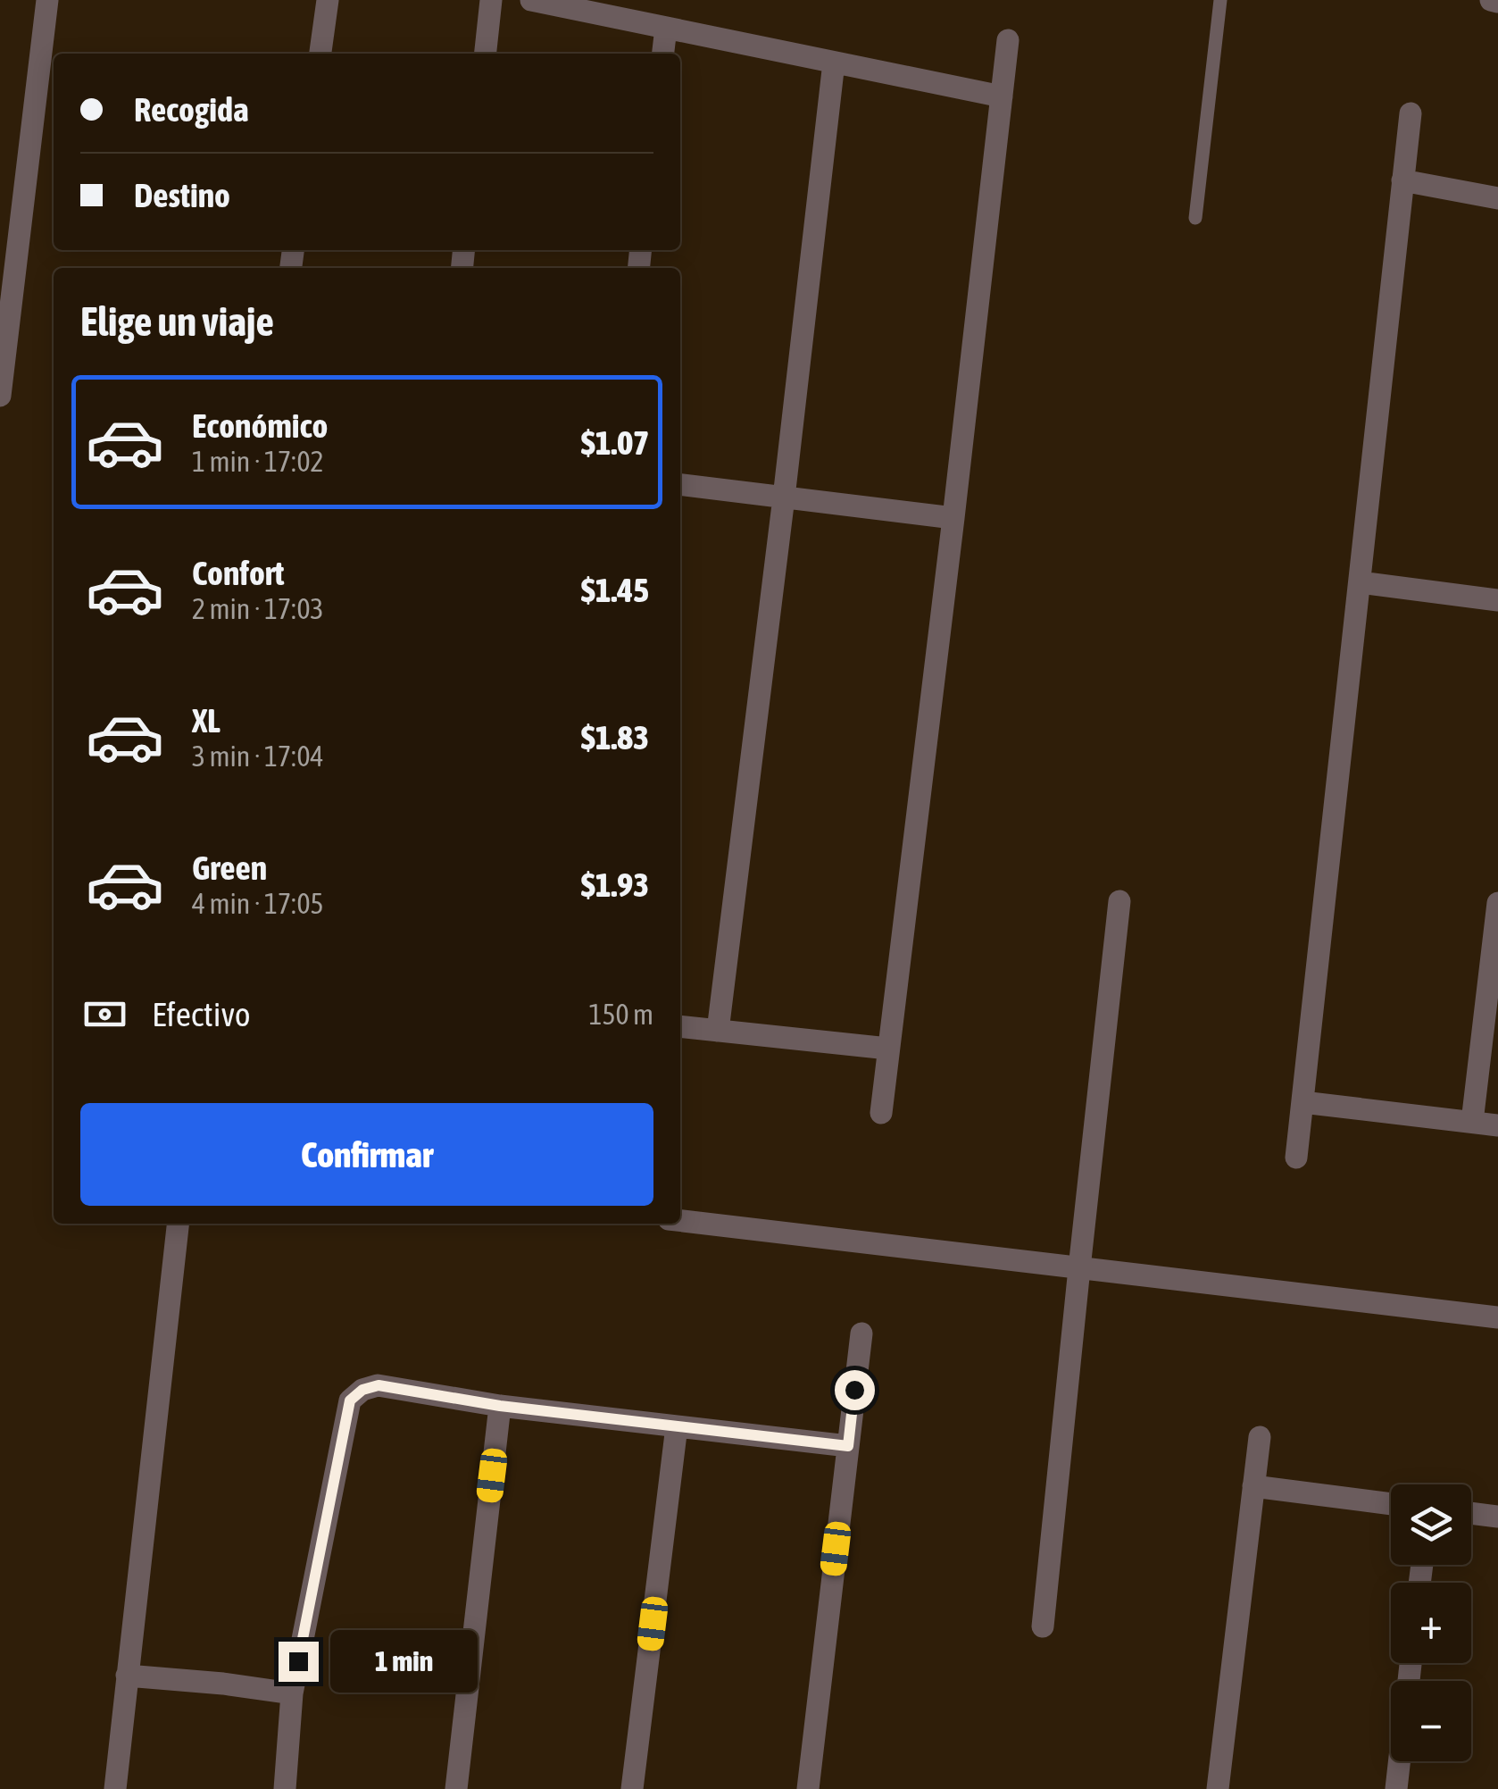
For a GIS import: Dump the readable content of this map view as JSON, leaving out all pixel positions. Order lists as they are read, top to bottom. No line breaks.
{"page":{"banner":["Recogida","Destino"],"heading":"Elige un viaje","list":[{"name":"Económico","note":"1 min · 17:02","value":"$1.07"},{"name":"Confort","note":"2 min · 17:03","value":"$1.45"},{"name":"XL","note":"3 min · 17:04","value":"$1.83"},{"name":"Green","note":"4 min · 17:05","value":"$1.93"}],"pay":["Efectivo","150 m"],"buttons":"Confirmar","map_buttons":["+","−"],"bubble":"1 min"}}
